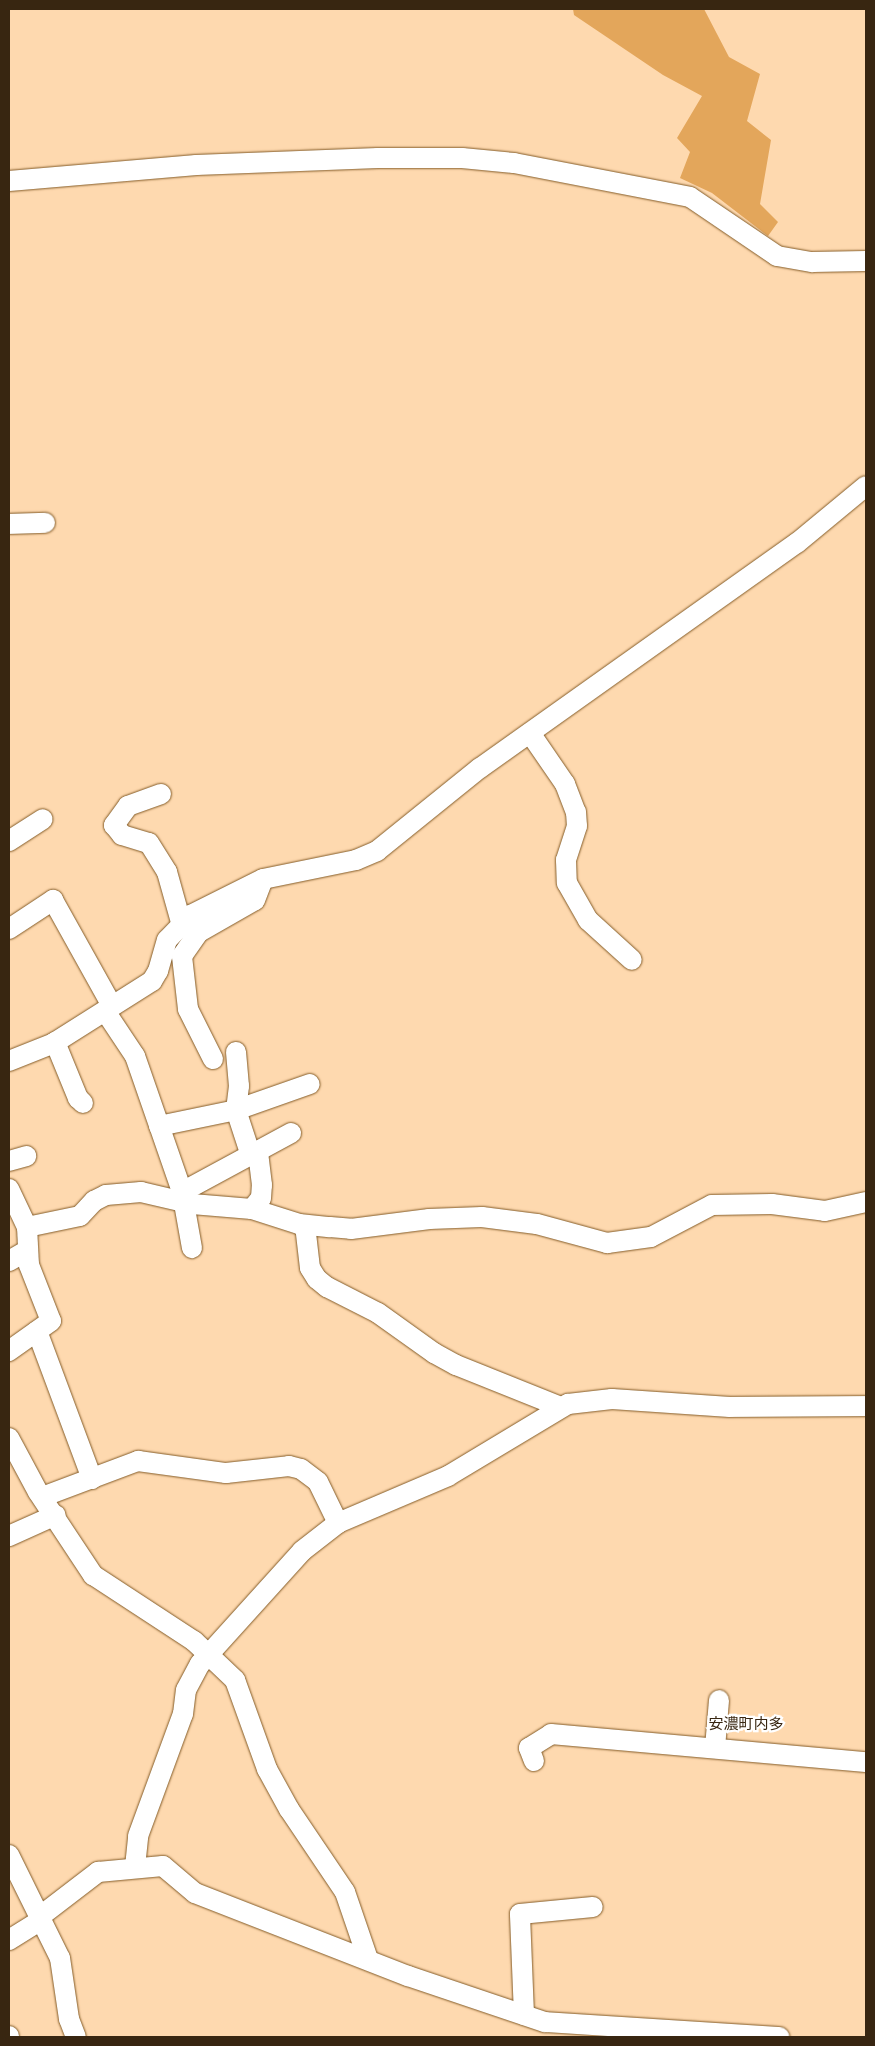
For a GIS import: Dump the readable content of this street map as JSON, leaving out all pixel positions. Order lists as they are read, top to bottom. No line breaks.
{"districts":["安濃町内多"]}
